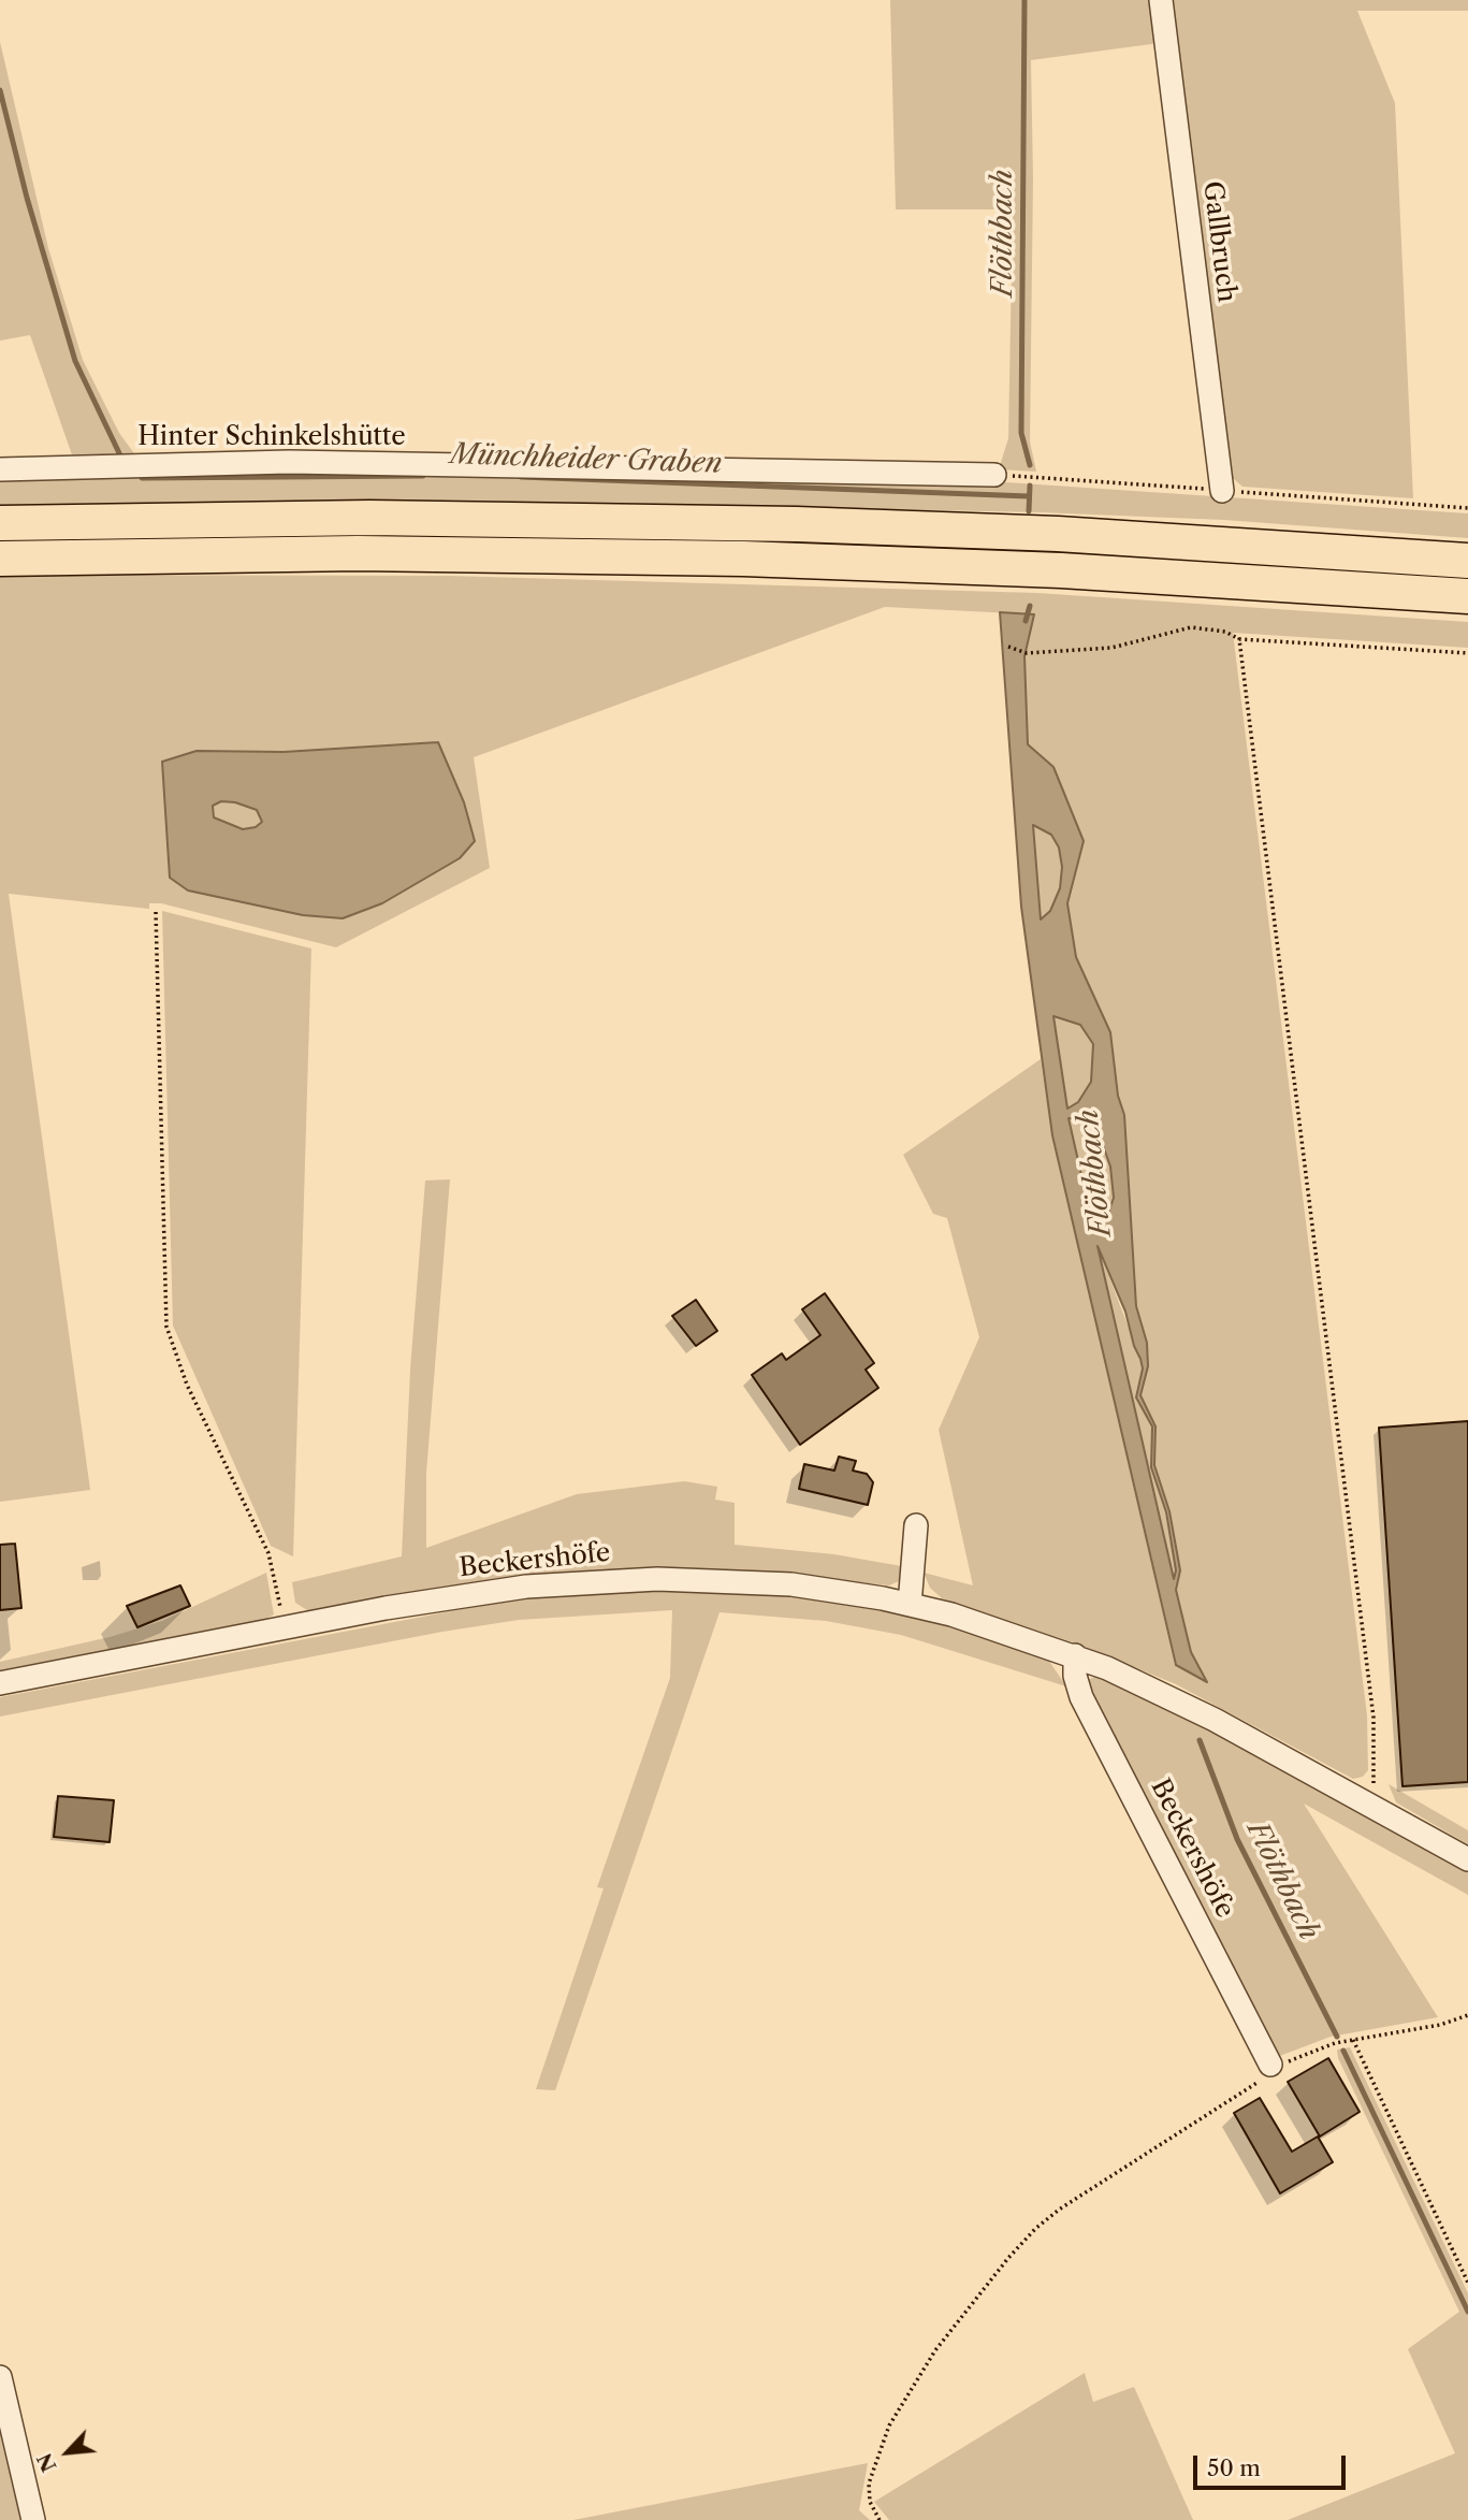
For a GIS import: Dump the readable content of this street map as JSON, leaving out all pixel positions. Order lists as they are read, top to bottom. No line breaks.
{"streets":{"street":["Gallbruch","Hinter Schinkelshütte","Beckershöfe"]},"water":["Flöthbach","Münchheider Graben"],"scale_bar":"50 m","north":"bottom left"}
